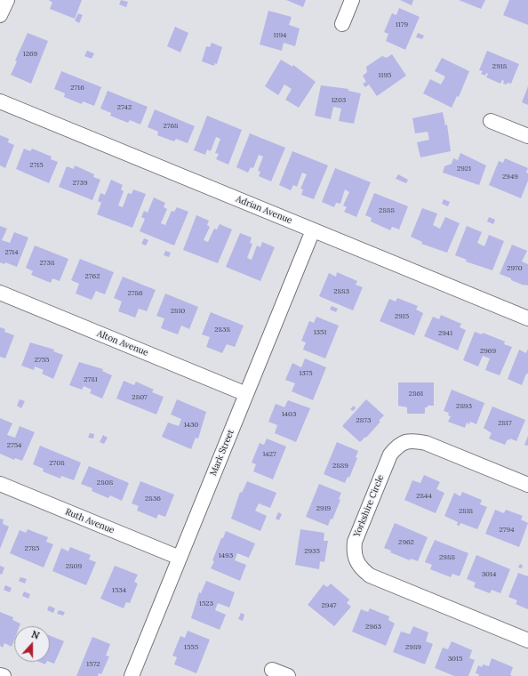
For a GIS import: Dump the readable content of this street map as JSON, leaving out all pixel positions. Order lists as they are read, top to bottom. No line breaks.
{"streets":{"street":["Adrian Avenue","Alton Avenue","Mark Street","Yorkshire Circle","Ruth Avenue"]},"crossings":[["Adrian Avenue","Mark Street"],["Alton Avenue","Mark Street"],["Mark Street","Ruth Avenue"]],"house_numbers":["1179","1194","1269","2918","1195","2716","1203","2742","2768","2715","2921","2949","2739","2888","2714","2738","2970","2762","2883","2786","2810","2915","2838","1351","2941","2969","2755","1375","2781","2861","2807","2893","1403","2873","2817","1430","2754","1427","2708","2889","2808","2844","2836","2919","2818","2794","2962","2785","2935","1493","2988","2809","3014","1534","1523","2947","2963","1555","2989","3015","1572"],"north":"top"}
